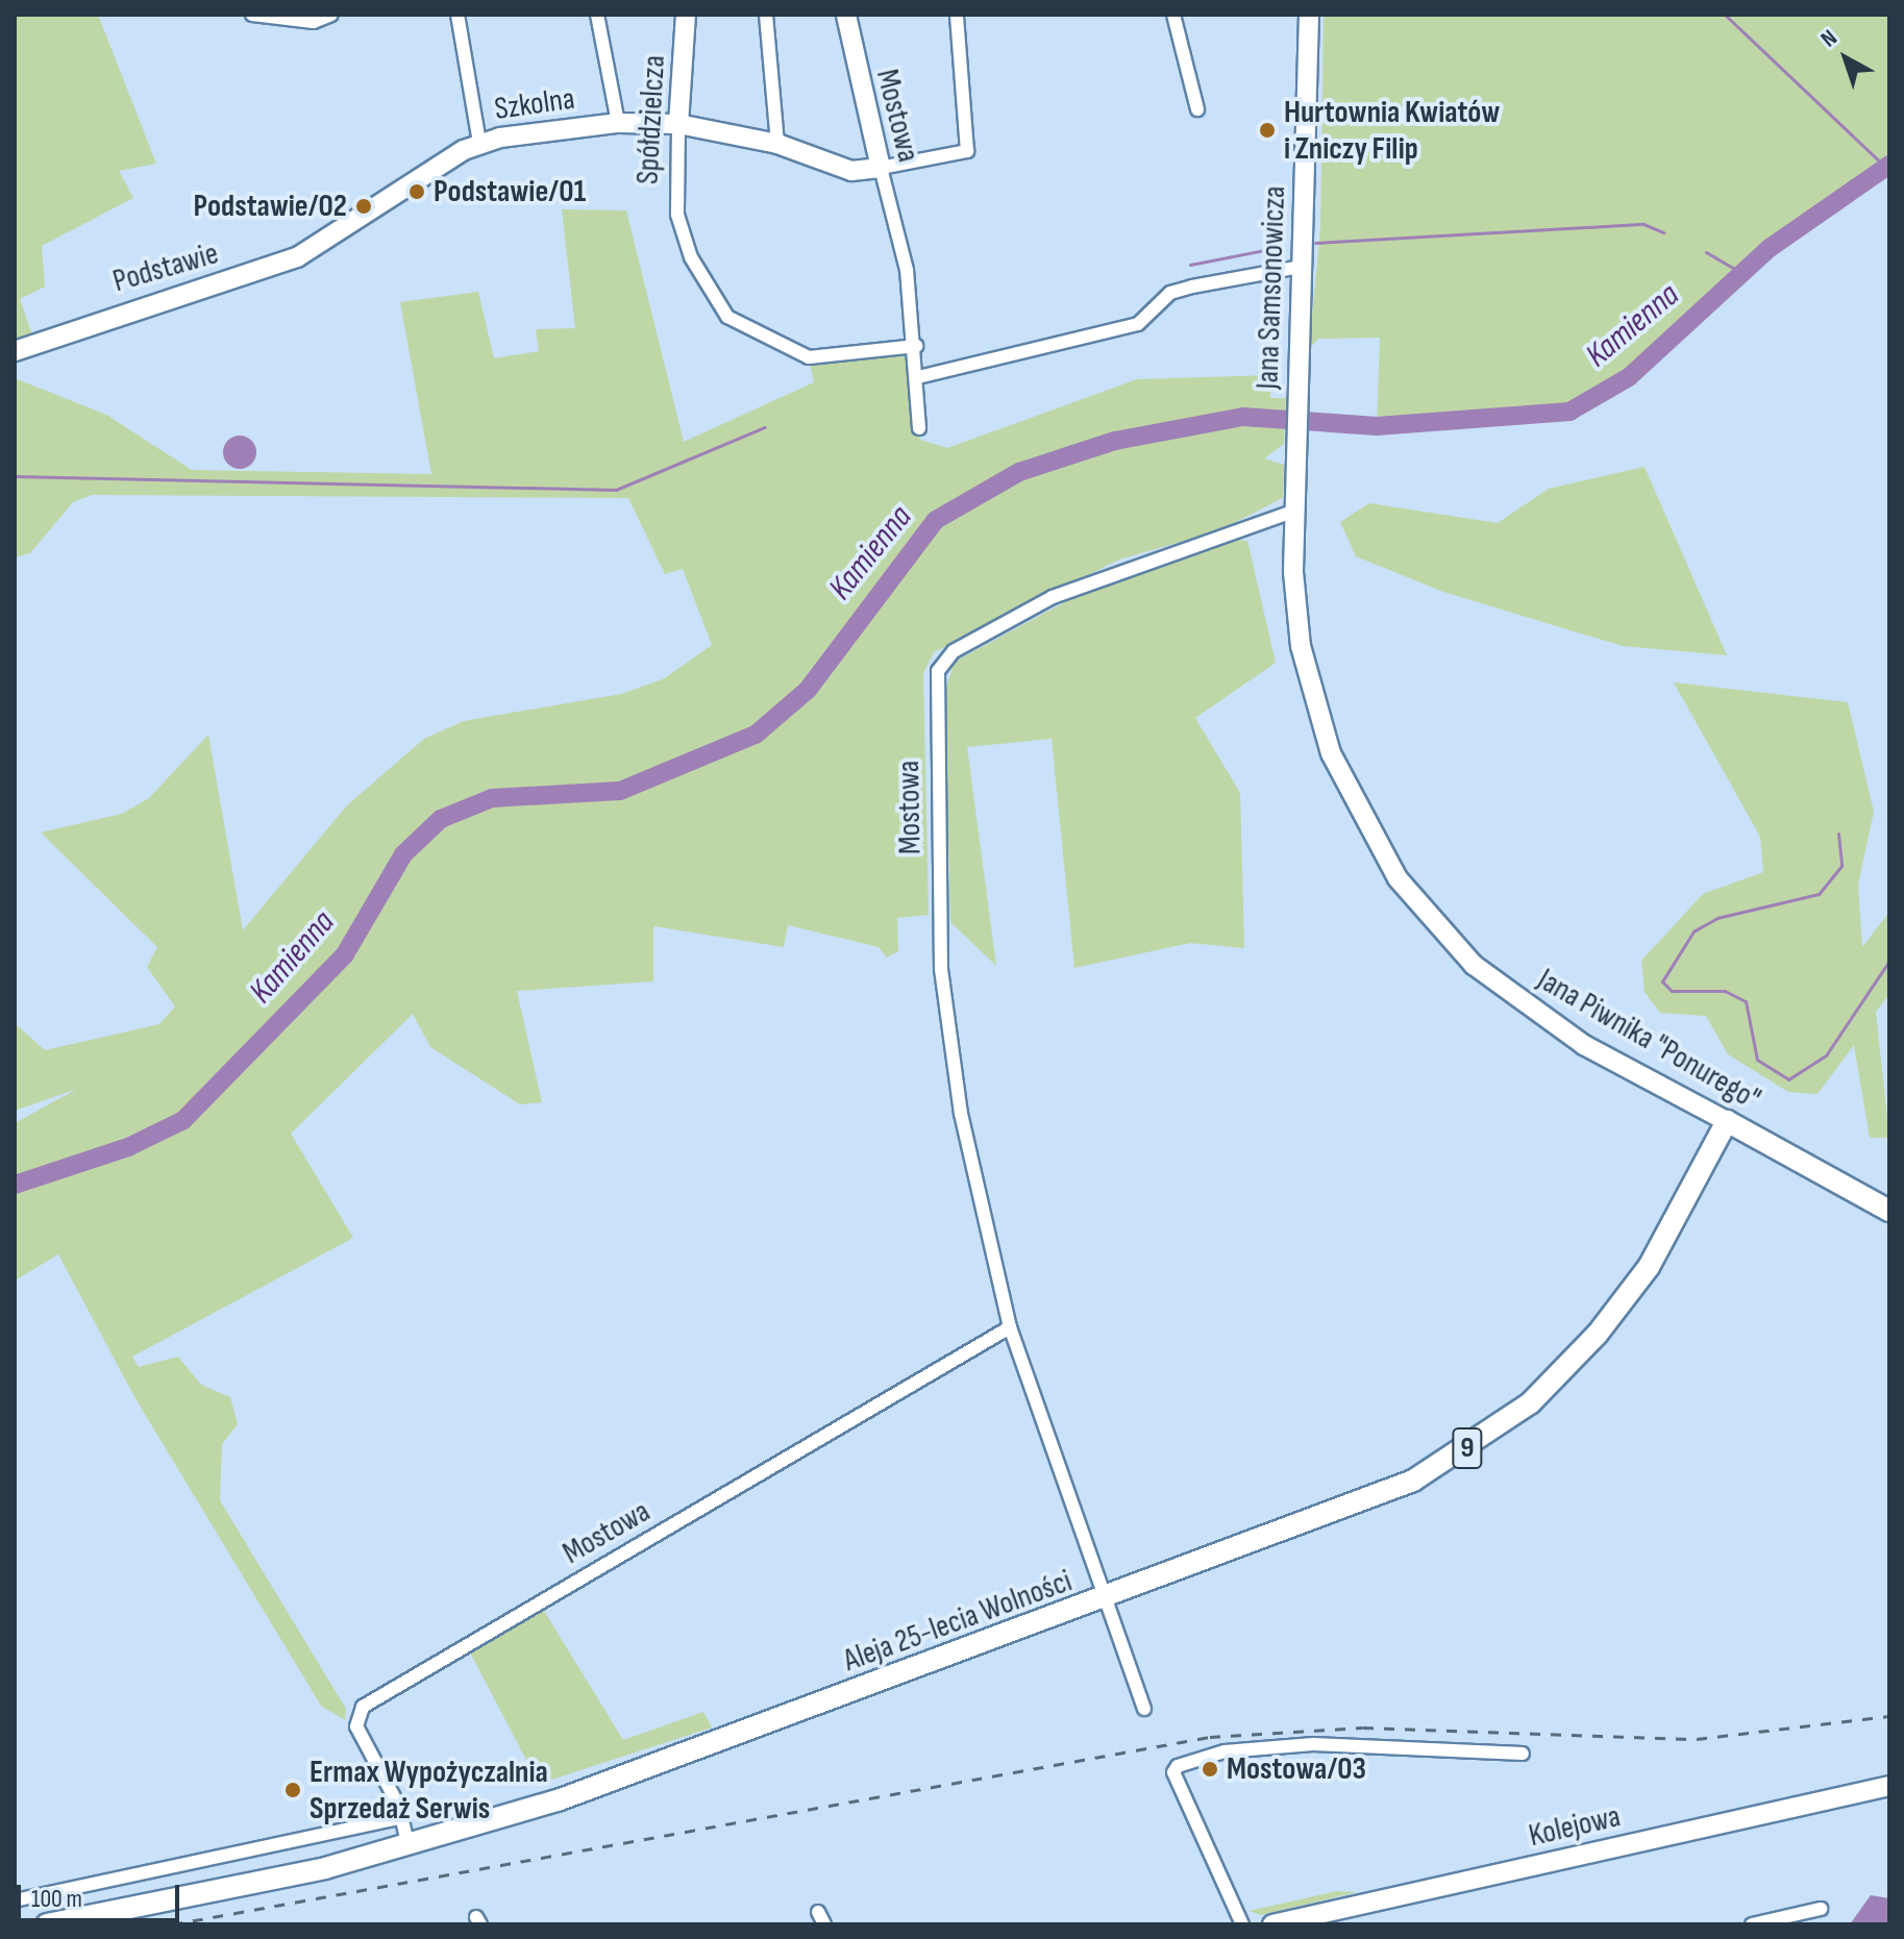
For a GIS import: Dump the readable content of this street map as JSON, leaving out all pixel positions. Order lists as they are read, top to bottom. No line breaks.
{"streets":{"main road":["Jana Piwnika \"Ponurego\"","9","Aleja 25-lecia Wolności"],"street":["Szkolna","Mostowa","Spółdzielcza","Podstawie","Jana Samsonowicza","Kolejowa"]},"crossings":[["Szkolna","Mostowa"],["Szkolna","Spółdzielcza"],["Szkolna","Podstawie"],["Mostowa","Spółdzielcza"],["Mostowa","Jana Samsonowicza"],["Mostowa","Jana Piwnika \"Ponurego\""],["Mostowa","Aleja 25-lecia Wolności"],["Jana Samsonowicza","Jana Piwnika \"Ponurego\""],["Jana Piwnika \"Ponurego\"","Aleja 25-lecia Wolności"]],"water":["Kamienna"],"places":["Hurtownia Kwiatów i Zniczy Filip","Podstawie/01","Podstawie/02","Mostowa/03","Ermax Wypożyczalnia Sprzedaż Serwis"],"scale_bar":"100 m","north":"top left"}
